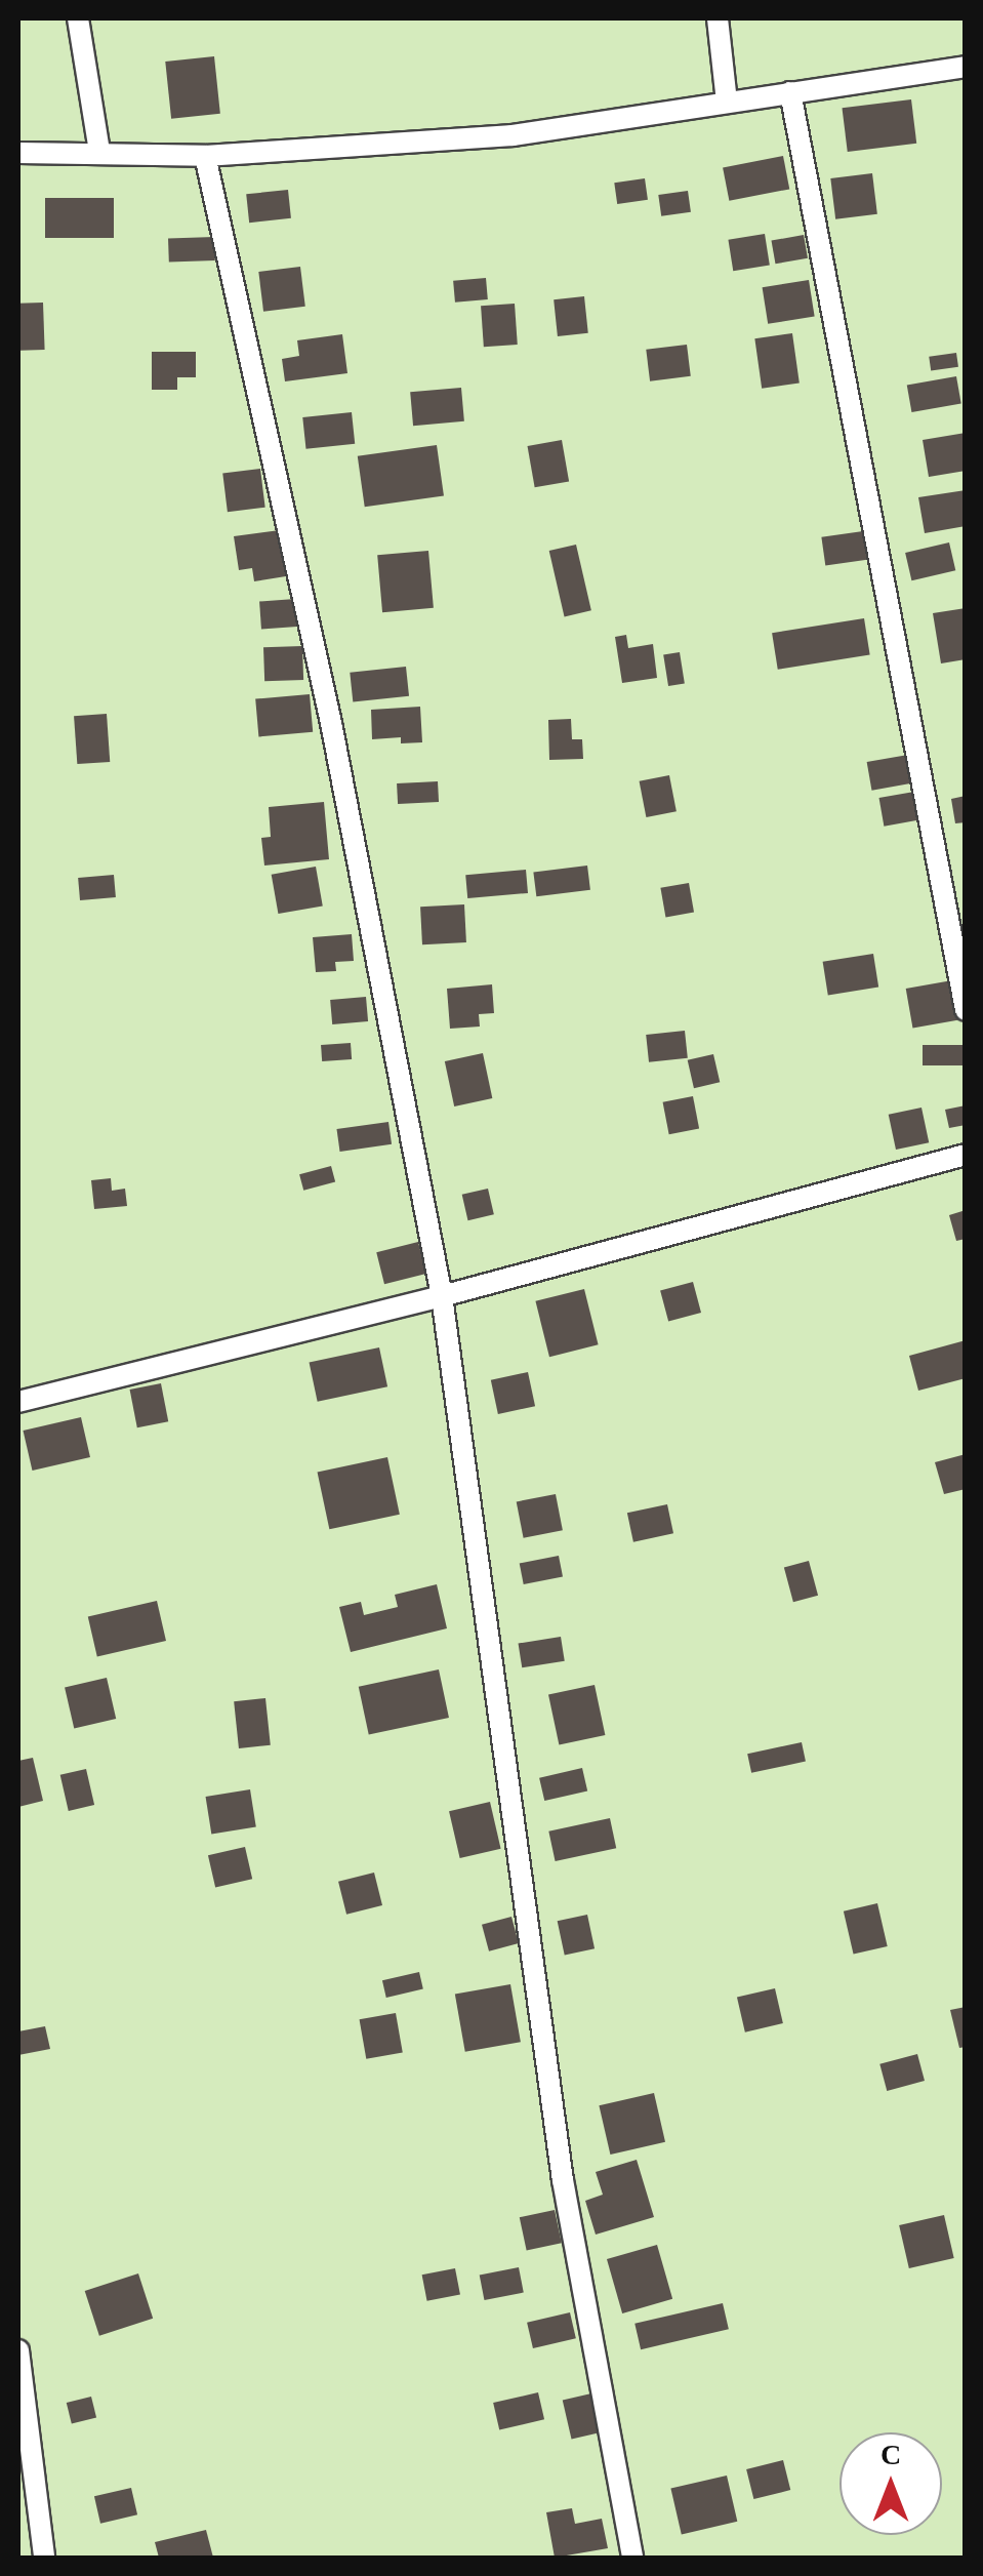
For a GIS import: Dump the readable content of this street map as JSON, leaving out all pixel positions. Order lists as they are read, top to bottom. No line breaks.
{"north":"top"}
